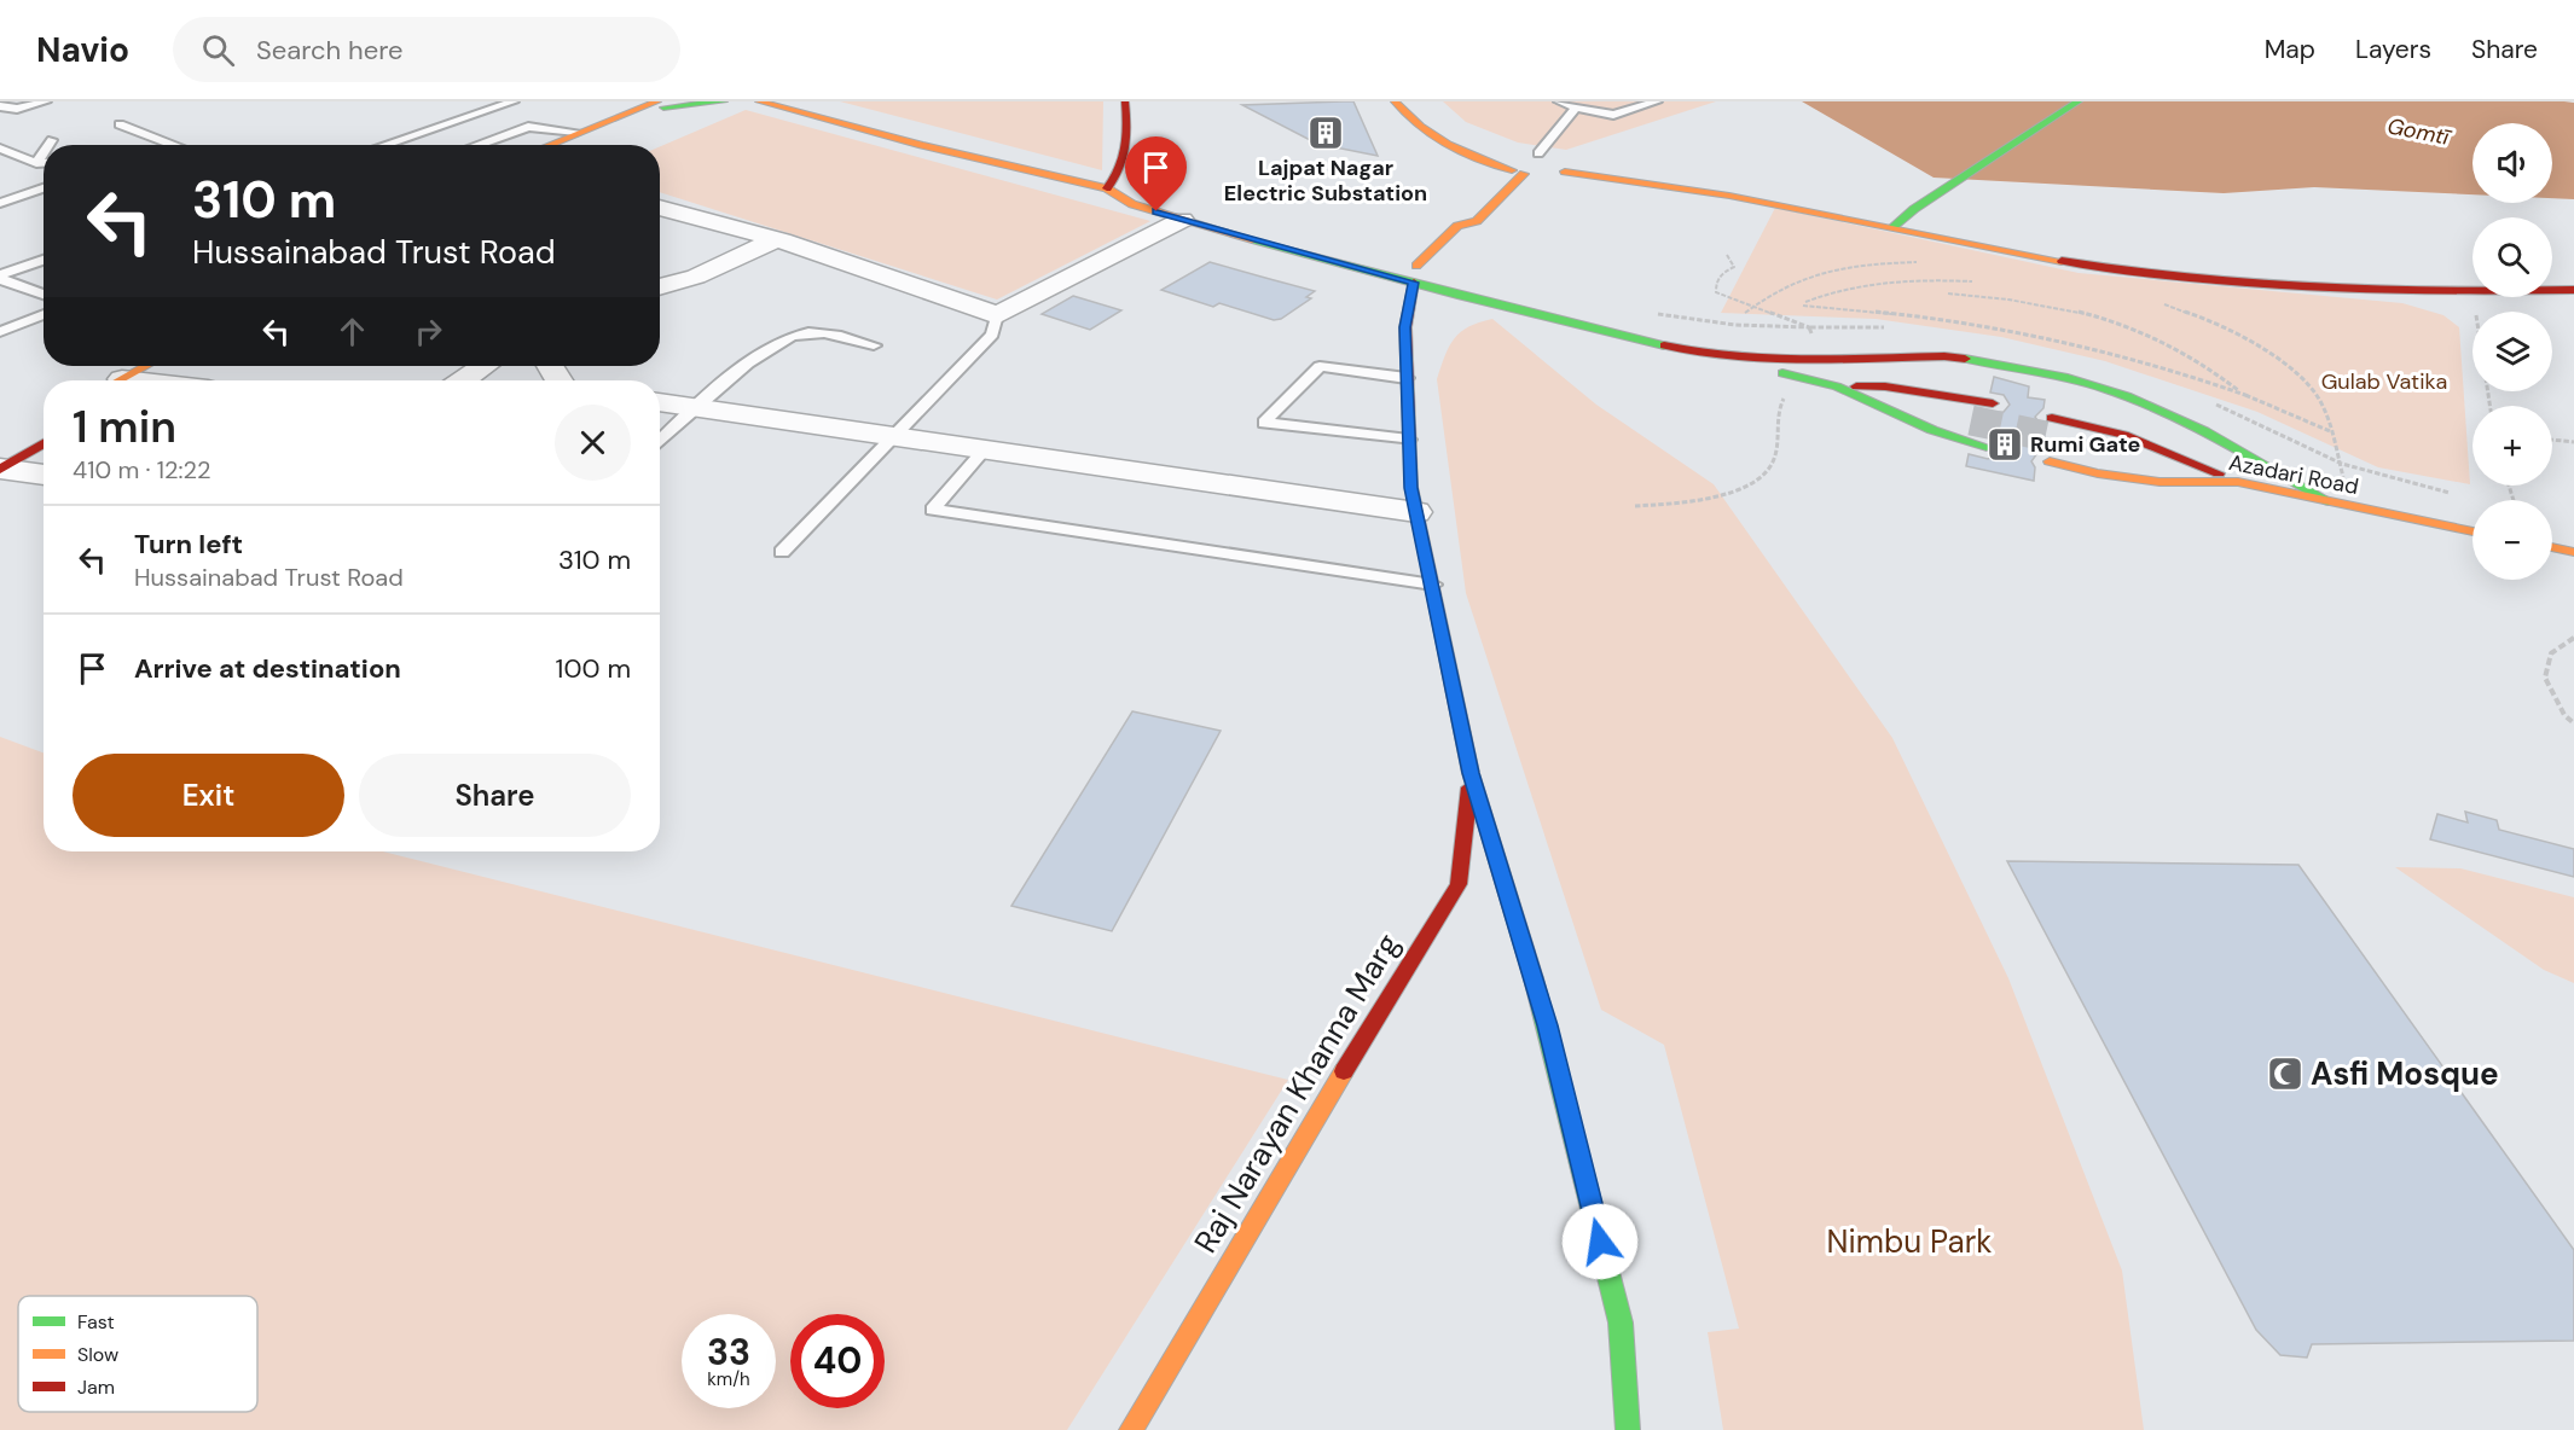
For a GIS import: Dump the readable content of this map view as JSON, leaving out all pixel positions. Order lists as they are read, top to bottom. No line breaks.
{"streets":{"street":["Azadari Road","Raj Narayan Khanna Marg"]},"water":["Gomtī"],"parks":["Gulab Vatika","Nimbu Park"],"places":{"building":["Lajpat Nagar Electric Substation","Rumi Gate"],"mosque":["Asfi Mosque"]},"legend":["Fast","Slow","Jam"],"page":{"header":"Navio","search":"Search here","nav":["Map","Layers","Share"],"map_buttons":["+","−"],"turn":["310 m","Hussainabad Trust Road"],"heading":["1 min","410 m · 12:22"],"list":[{"name":"Turn left","note":"Hussainabad Trust Road","value":"310 m"},{"name":"Arrive at destination","value":"100 m"}],"buttons":["Exit","Share"],"speed":"33 km/h","limit":"40"}}
